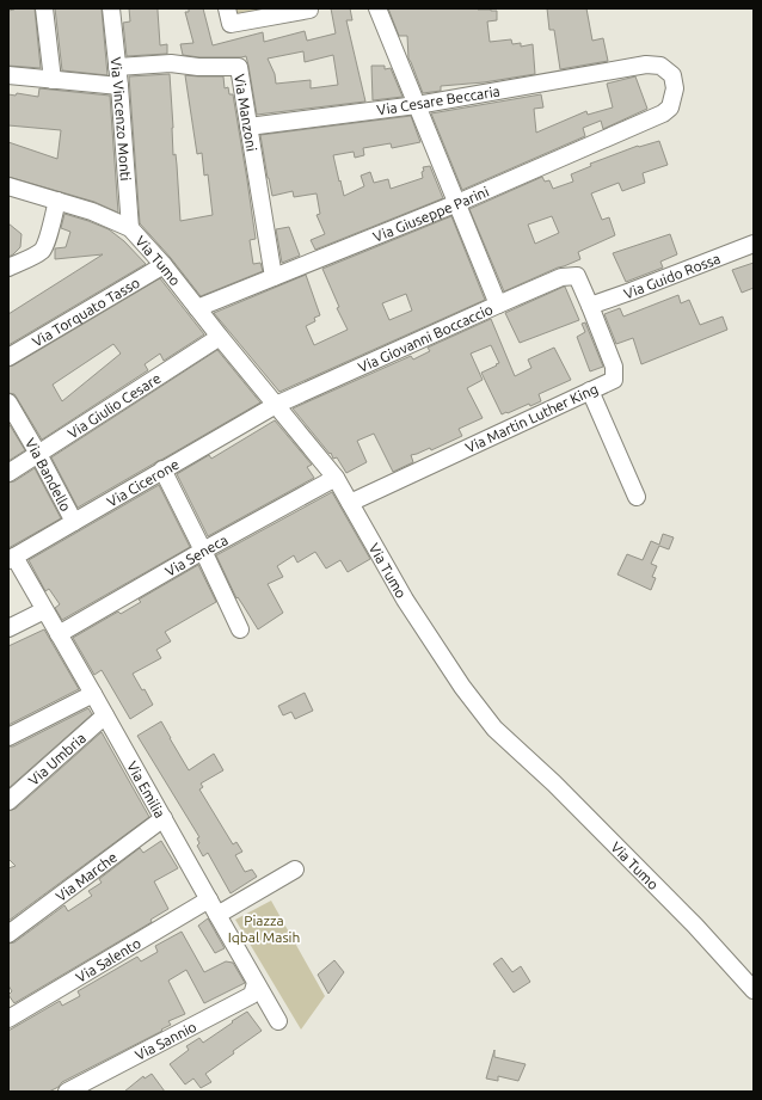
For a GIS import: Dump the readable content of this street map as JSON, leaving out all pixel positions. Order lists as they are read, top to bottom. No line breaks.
{"streets":{"street":["Via Cesare Beccaria","Via Manzoni","Via Vincenzo Monti","Via Giuseppe Parini","Via Tumo","Via Guido Rossa","Via Torquato Tasso","Via Giovanni Boccaccio","Via Giulio Cesare","Via Martin Luther King","Via Bandello","Via Cicerone","Via Seneca","Via Umbria","Via Emilia","Via Marche","Via Salento","Via Sannio"]},"crossings":[["Via Cesare Beccaria","Via Manzoni"],["Via Cesare Beccaria","Via Giuseppe Parini"],["Via Manzoni","Via Vincenzo Monti"],["Via Manzoni","Via Giuseppe Parini"],["Via Vincenzo Monti","Via Tumo"],["Via Giuseppe Parini","Via Tumo"],["Via Tumo","Via Torquato Tasso"],["Via Tumo","Via Giovanni Boccaccio"],["Via Tumo","Via Giulio Cesare"],["Via Tumo","Via Martin Luther King"],["Via Tumo","Via Cicerone"],["Via Tumo","Via Seneca"],["Via Guido Rossa","Via Martin Luther King"],["Via Giovanni Boccaccio","Via Martin Luther King"],["Via Giovanni Boccaccio","Via Cicerone"],["Via Giulio Cesare","Via Bandello"],["Via Bandello","Via Cicerone"],["Via Cicerone","Via Emilia"],["Via Seneca","Via Emilia"],["Via Umbria","Via Emilia"],["Via Emilia","Via Marche"],["Via Emilia","Via Salento"],["Via Emilia","Via Sannio"]],"parks":["Piazza Iqbal Masih"]}
